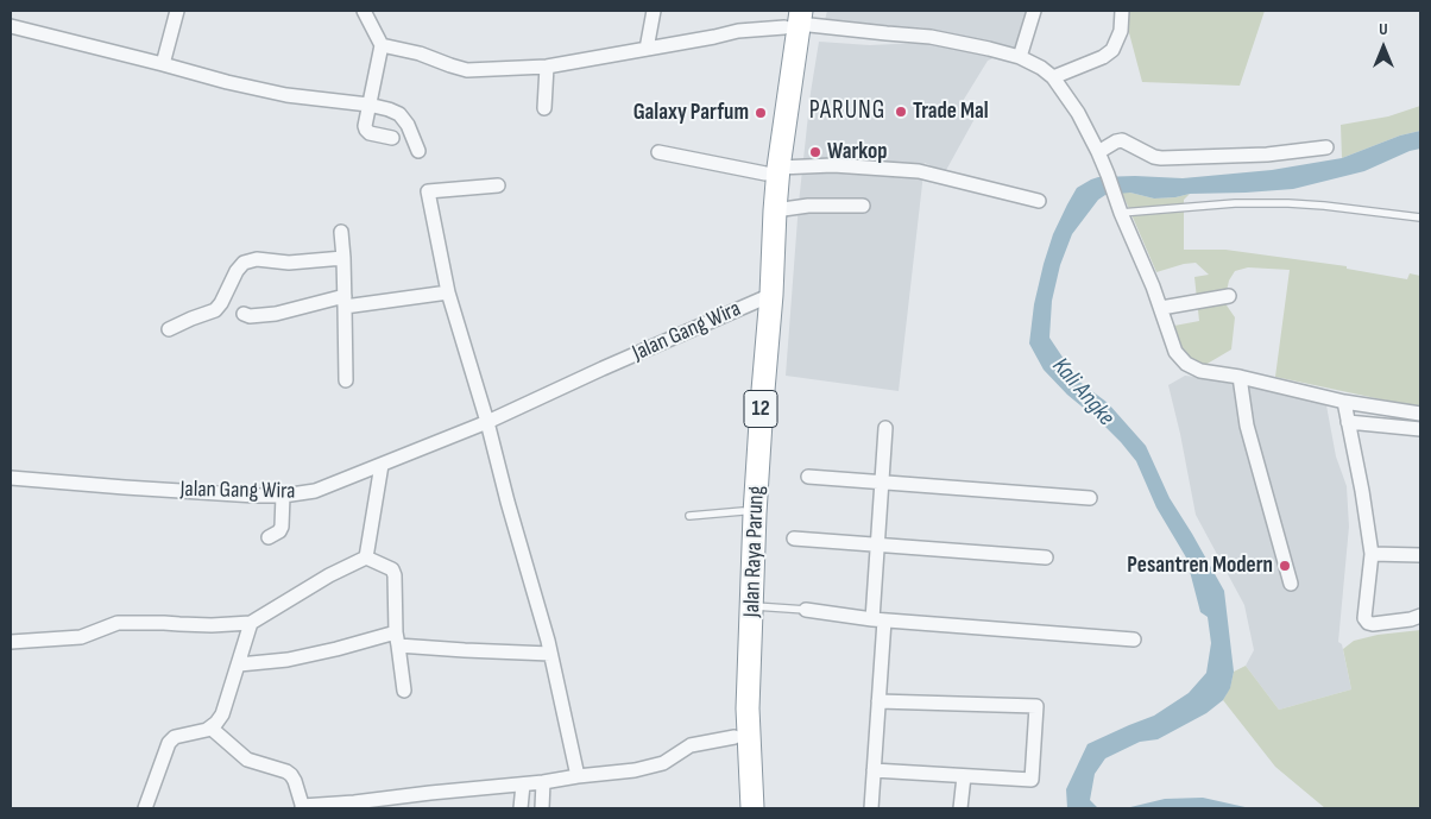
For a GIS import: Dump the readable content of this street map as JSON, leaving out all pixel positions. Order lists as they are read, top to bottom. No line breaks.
{"streets":{"highway":["12","Jalan Raya Parung"],"street":["Jalan Gang Wira"]},"crossings":[["Jalan Gang Wira","Jalan Raya Parung"]],"districts":["PARUNG"],"water":["Kali Angke"],"places":["Trade Mal","Galaxy Parfum","Warkop","Pesantren Modern"],"north":"top"}
